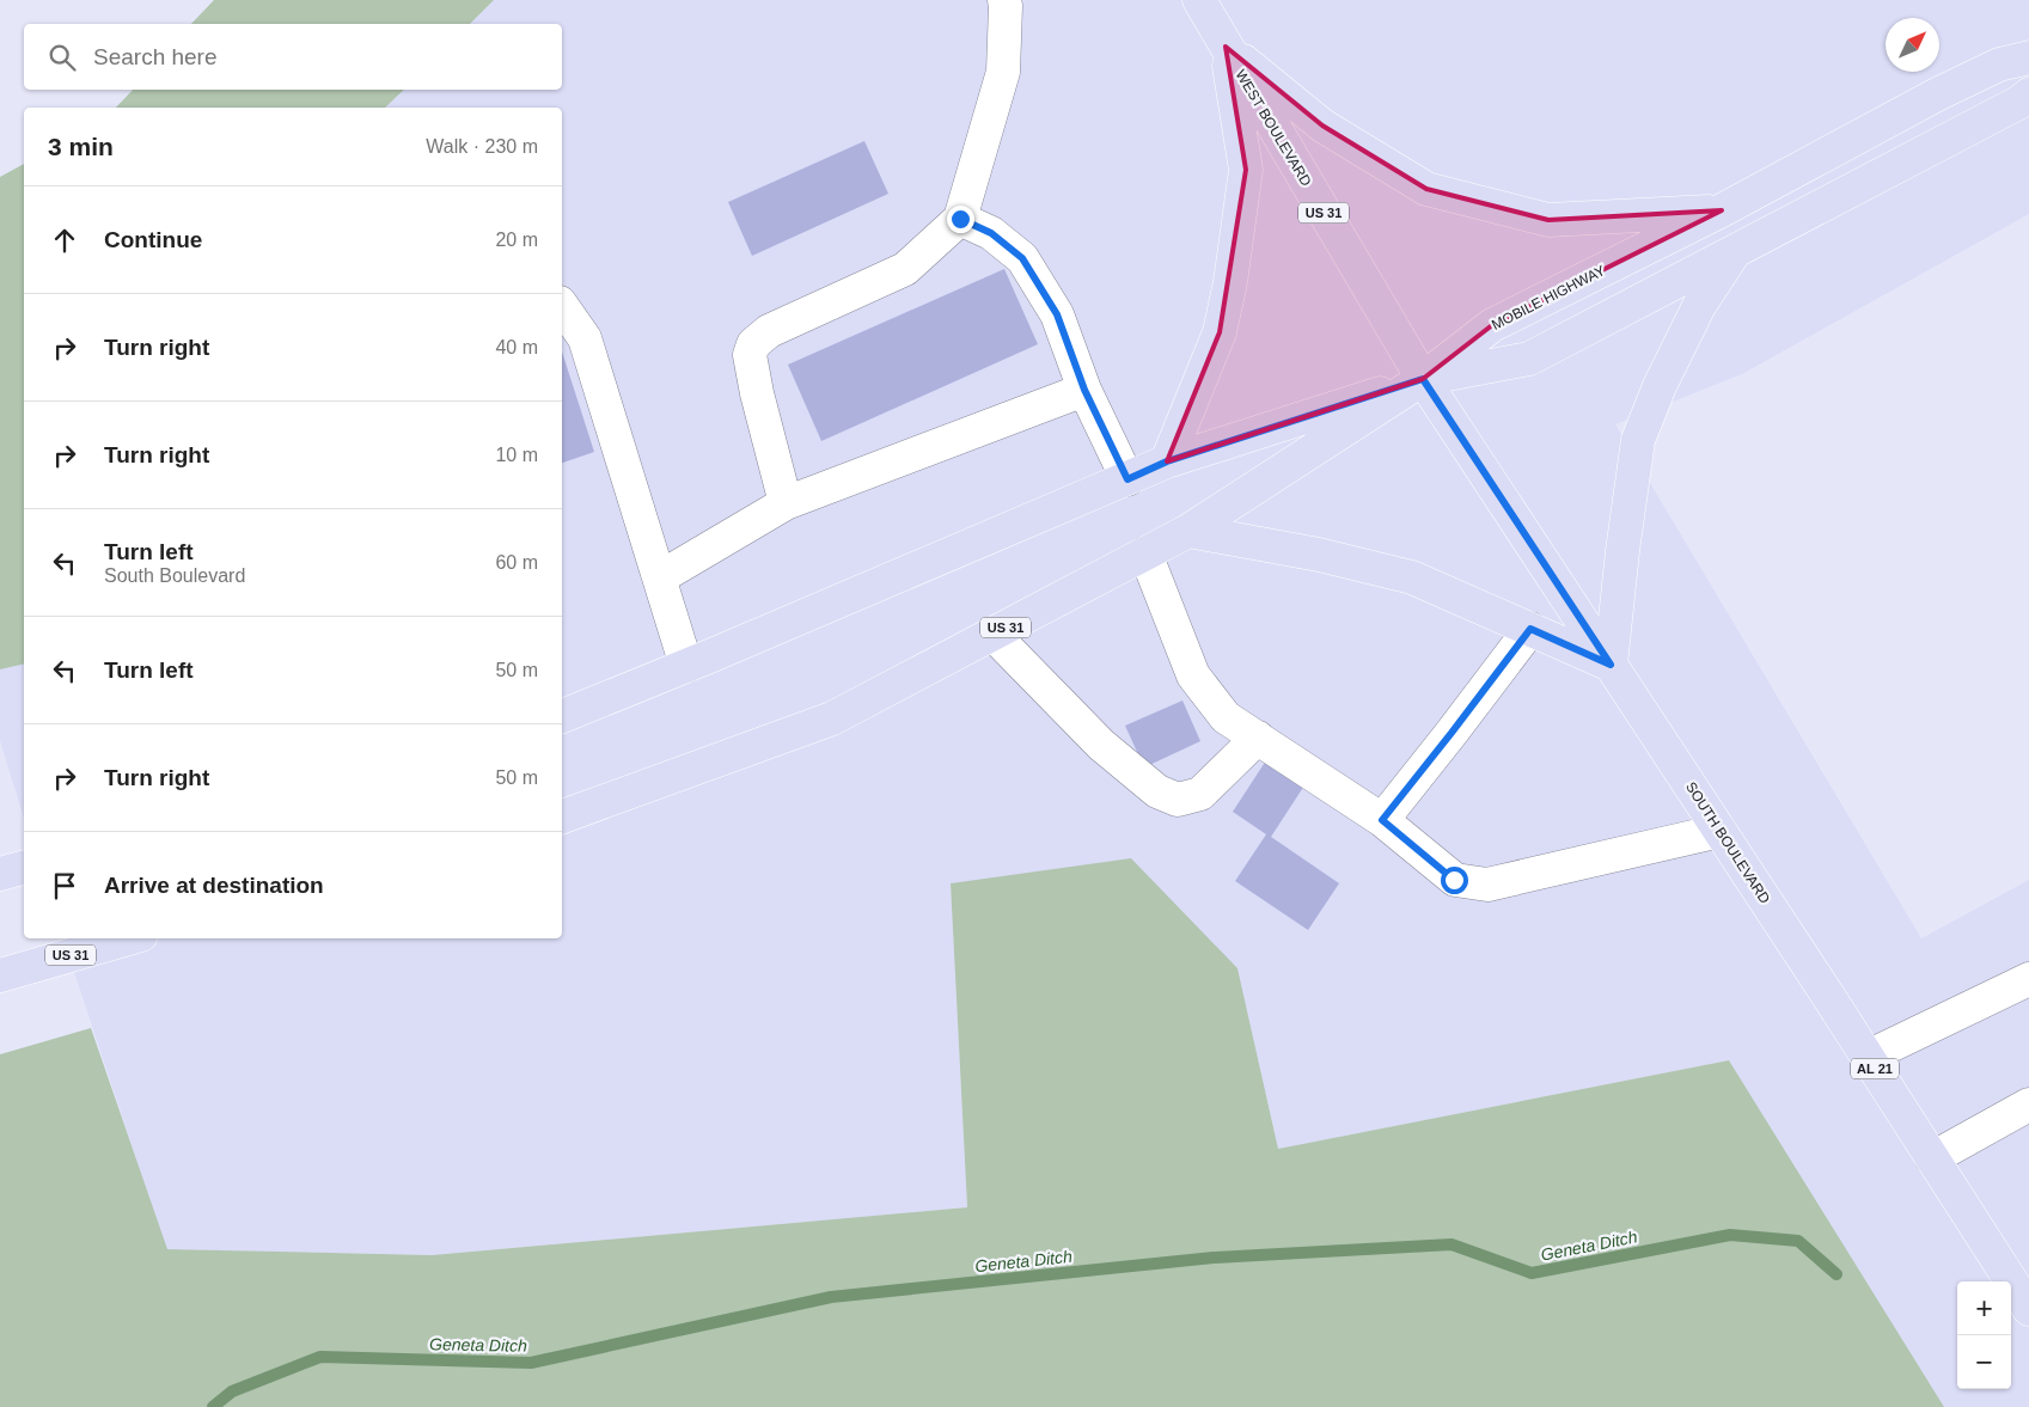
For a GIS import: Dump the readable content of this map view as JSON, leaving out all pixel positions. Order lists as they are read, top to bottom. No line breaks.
{"streets":{"main road":["WEST BOULEVARD","US 31","MOBILE HIGHWAY","SOUTH BOULEVARD","AL 21"]},"crossings":[["WEST BOULEVARD","US 31"],["WEST BOULEVARD","MOBILE HIGHWAY"],["WEST BOULEVARD","SOUTH BOULEVARD"],["US 31","MOBILE HIGHWAY"],["US 31","SOUTH BOULEVARD"],["MOBILE HIGHWAY","SOUTH BOULEVARD"]],"water":["Geneta Ditch"],"north":"top right","page":{"search":"Search here","heading":["3 min","Walk · 230 m"],"list":[["Continue","20 m"],["Turn right","40 m"],["Turn right","10 m"],["Turn left","South Boulevard","60 m"],["Turn left","50 m"],["Turn right","50 m"],"Arrive at destination"],"map_buttons":["+","−"]}}
